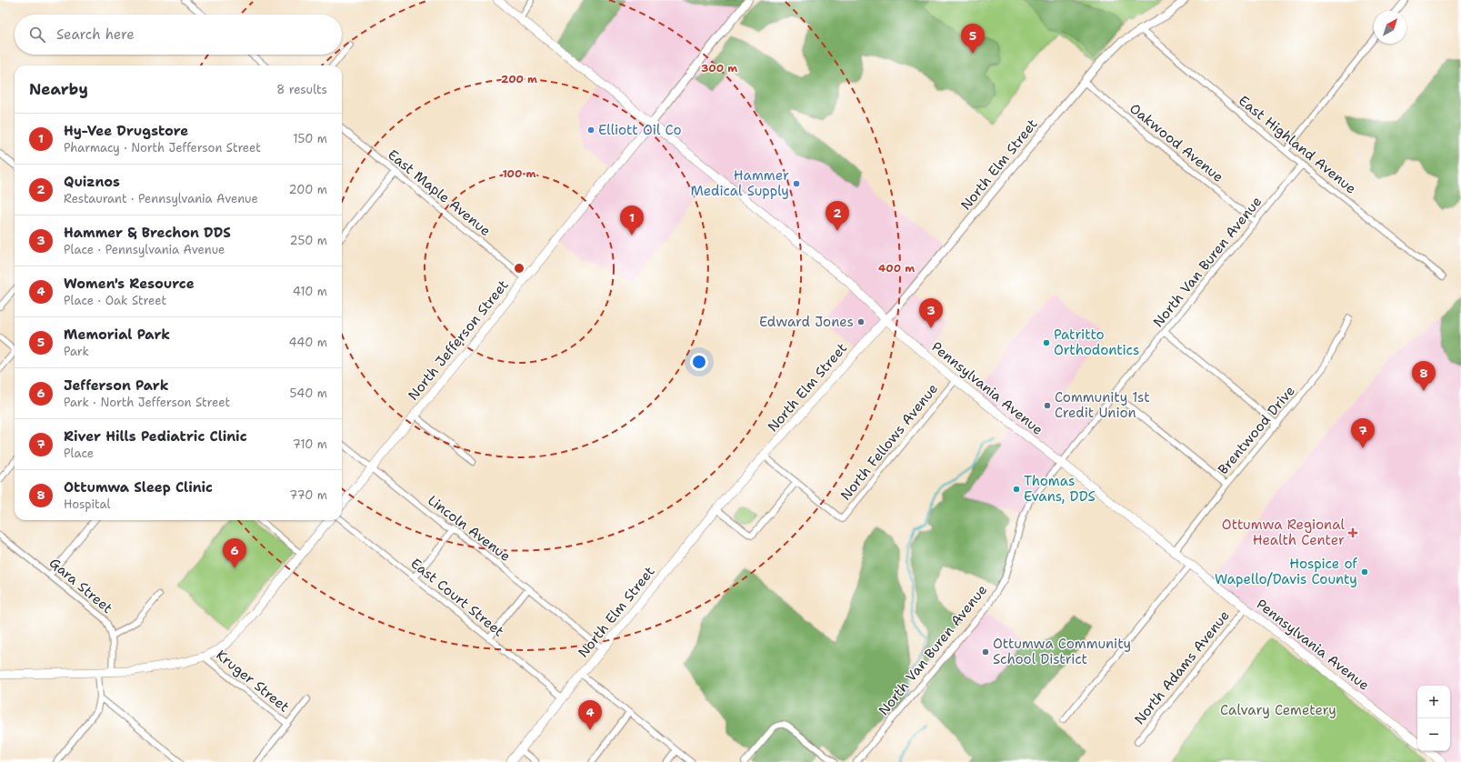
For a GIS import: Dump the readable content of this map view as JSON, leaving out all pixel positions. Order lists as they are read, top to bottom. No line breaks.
{"streets":{"main road":["North Elm Street","North Jefferson Street","Pennsylvania Avenue"],"street":["Oakwood Avenue","East Highland Avenue","East Maple Avenue","North Van Buren Avenue","Brentwood Drive","North Fellows Avenue","Lincoln Avenue","Gara Street","East Court Street","North Adams Avenue","Kruger Street"]},"crossings":[["Oakwood Avenue","North Elm Street"],["Oakwood Avenue","North Van Buren Avenue"],["East Highland Avenue","North Elm Street"],["East Highland Avenue","North Van Buren Avenue"],["North Elm Street","Pennsylvania Avenue"],["North Elm Street","Lincoln Avenue"],["North Elm Street","East Court Street"],["East Maple Avenue","North Jefferson Street"],["North Van Buren Avenue","Pennsylvania Avenue"],["North Jefferson Street","Pennsylvania Avenue"],["North Jefferson Street","Lincoln Avenue"],["Pennsylvania Avenue","Brentwood Drive"],["Pennsylvania Avenue","North Fellows Avenue"],["Pennsylvania Avenue","North Adams Avenue"]],"parks":["Calvary Cemetery"],"places":{"other":["Elliott Oil Co","Hammer Medical Supply","Edward Jones","Patritto Orthodontics","Community 1st Credit Union","Thomas Evans, DDS","Hospice of Wapello/Davis County","Ottumwa Community School District"],"health":["Ottumwa Regional Health Center"]},"north":"top right","page":{"search":"Search here","pins":["5","2","1","3","8","7","6","4"],"heading":["Nearby","8 results"],"list":[{"mark":"1","name":"Hy-Vee Drugstore","note":"Pharmacy · North Jefferson Street","value":"150 m"},{"mark":"2","name":"Quiznos","note":"Restaurant · Pennsylvania Avenue","value":"200 m"},{"mark":"3","name":"Hammer & Brechon DDS","note":"Place · Pennsylvania Avenue","value":"250 m"},{"mark":"4","name":"Women's Resource","note":"Place · Oak Street","value":"410 m"},{"mark":"5","name":"Memorial Park","note":"Park","value":"440 m"},{"mark":"6","name":"Jefferson Park","note":"Park · North Jefferson Street","value":"540 m"},{"mark":"7","name":"River Hills Pediatric Clinic","note":"Place","value":"710 m"},{"mark":"8","name":"Ottumwa Sleep Clinic","note":"Hospital","value":"770 m"}],"map_buttons":["+","−"]},"rings":["300 m","200 m","100 m","400 m"]}
